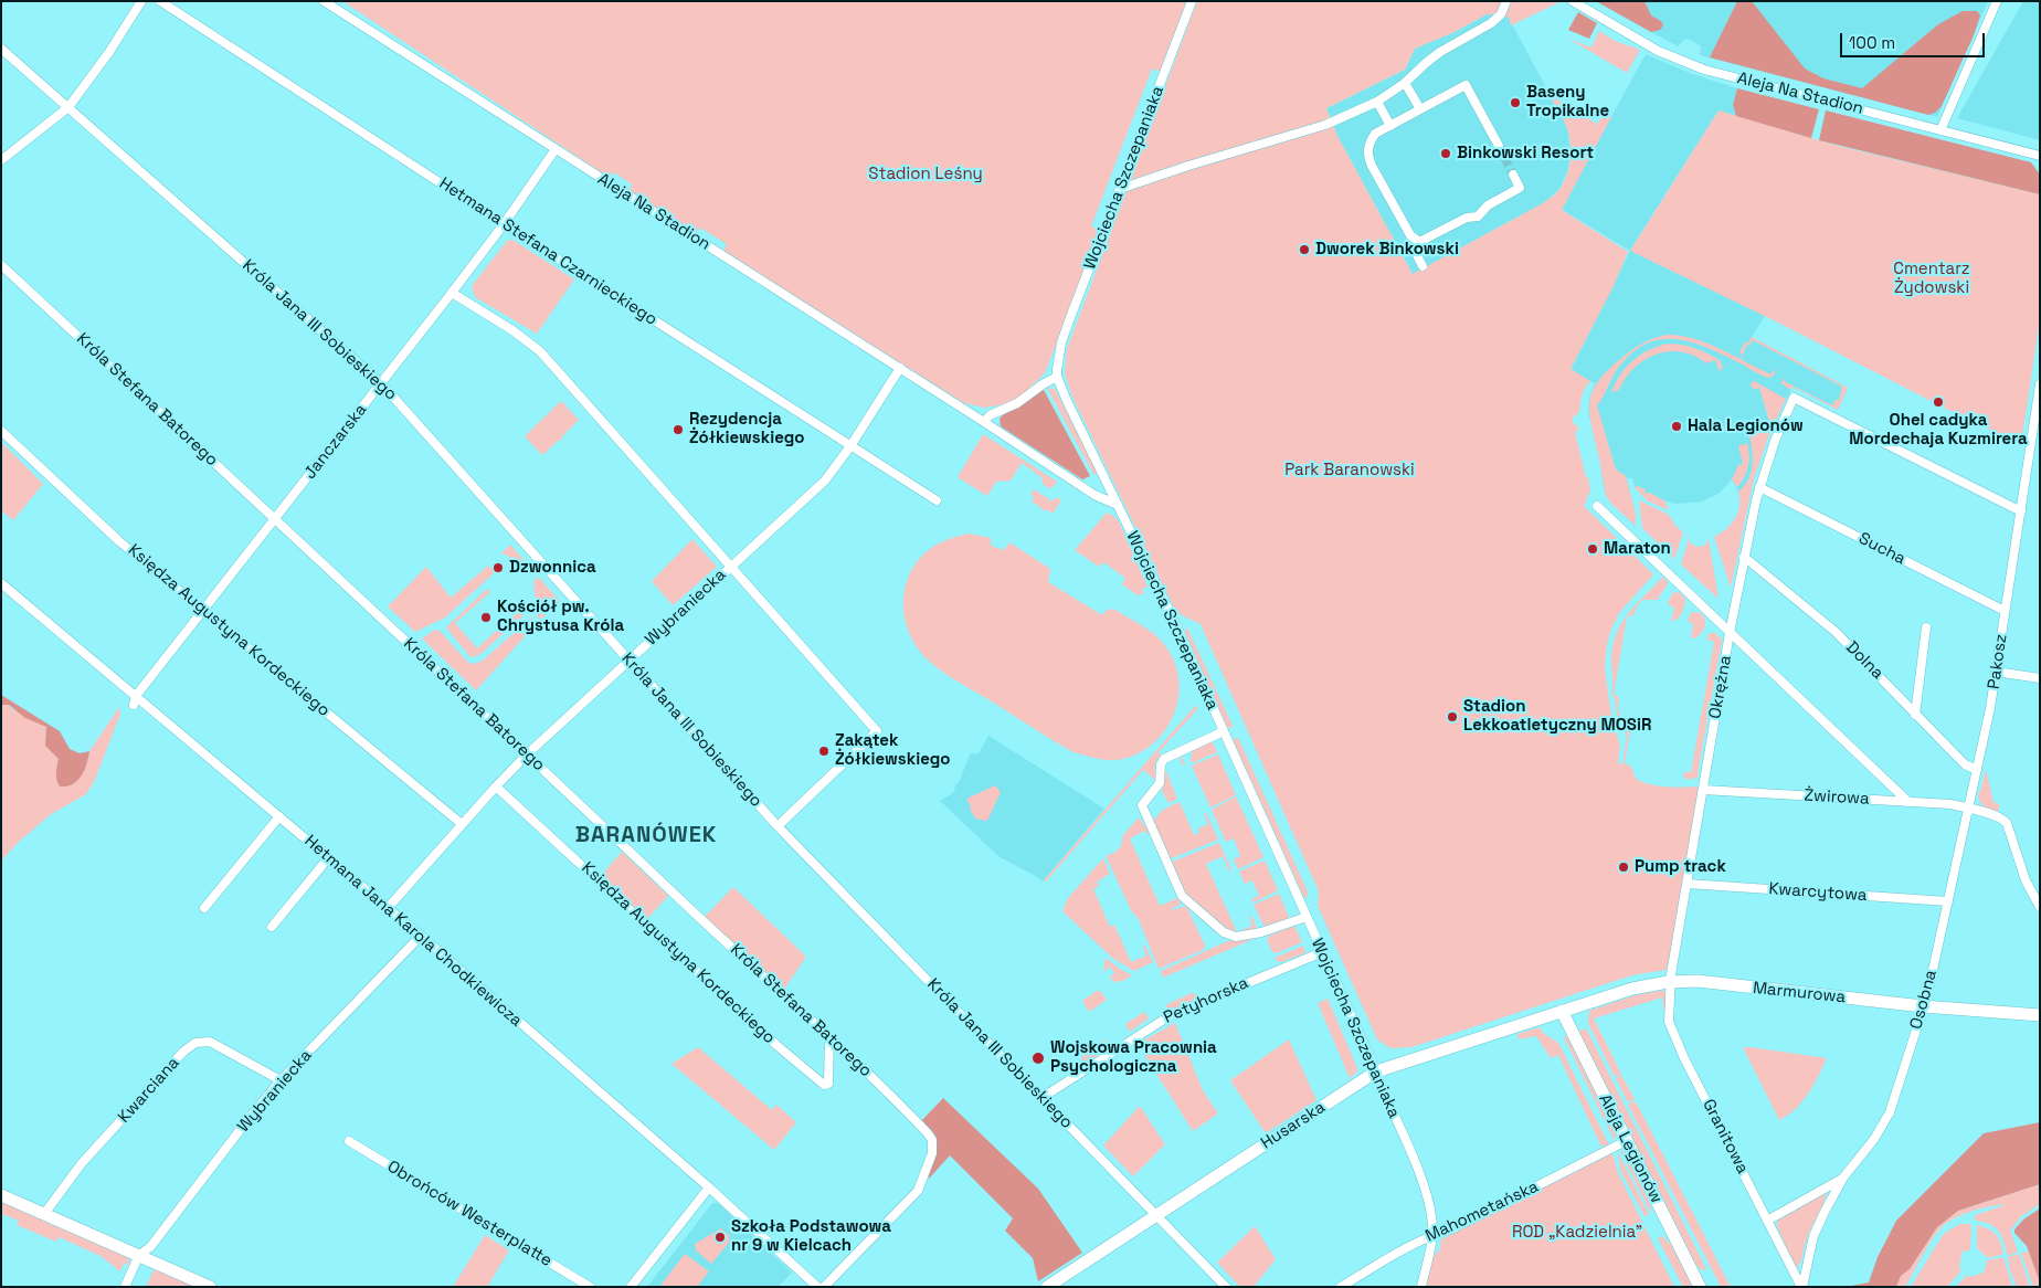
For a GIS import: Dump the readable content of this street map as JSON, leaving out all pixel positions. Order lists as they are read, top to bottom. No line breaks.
{"streets":{"main road":["Marmurowa","Husarska","Aleja Legionów"],"street":["Aleja Na Stadion","Wojciecha Szczepaniaka","Hetmana Stefana Czarnieckiego","Króla Jana III Sobieskiego","Króla Stefana Batorego","Janczarska","Sucha","Wybraniecka","Księdza Augustyna Kordeckiego","Dolna","Pakosz","Okrężna","Żwirowa","Kwarcytowa","Hetmana Jana Karola Chodkiewicza","Osobna","Petyhorska","Kwarciana","Granitowa","Mahometańska","Obrońców Westerplatte"]},"crossings":[["Aleja Na Stadion","Wojciecha Szczepaniaka"],["Aleja Na Stadion","Janczarska"],["Aleja Na Stadion","Wybraniecka"],["Wojciecha Szczepaniaka","Petyhorska"],["Wojciecha Szczepaniaka","Husarska"],["Wojciecha Szczepaniaka","Mahometańska"],["Hetmana Stefana Czarnieckiego","Janczarska"],["Hetmana Stefana Czarnieckiego","Wybraniecka"],["Króla Jana III Sobieskiego","Janczarska"],["Króla Jana III Sobieskiego","Wybraniecka"],["Króla Jana III Sobieskiego","Petyhorska"],["Króla Jana III Sobieskiego","Husarska"],["Króla Stefana Batorego","Janczarska"],["Króla Stefana Batorego","Wybraniecka"],["Króla Stefana Batorego","Księdza Augustyna Kordeckiego"],["Janczarska","Księdza Augustyna Kordeckiego"],["Janczarska","Hetmana Jana Karola Chodkiewicza"],["Sucha","Pakosz"],["Sucha","Okrężna"],["Wybraniecka","Księdza Augustyna Kordeckiego"],["Wybraniecka","Hetmana Jana Karola Chodkiewicza"],["Wybraniecka","Kwarciana"],["Dolna","Pakosz"],["Dolna","Okrężna"],["Pakosz","Okrężna"],["Pakosz","Żwirowa"],["Pakosz","Osobna"],["Okrężna","Żwirowa"],["Okrężna","Kwarcytowa"],["Okrężna","Marmurowa"],["Okrężna","Granitowa"],["Żwirowa","Osobna"],["Kwarcytowa","Osobna"],["Marmurowa","Osobna"],["Marmurowa","Husarska"],["Marmurowa","Granitowa"],["Marmurowa","Aleja Legionów"],["Osobna","Granitowa"],["Husarska","Aleja Legionów"],["Aleja Legionów","Mahometańska"]],"districts":["BARANÓWEK"],"parks":["Stadion Leśny","Cmentarz Żydowski","Park Baranowski","ROD „Kadzielnia”"],"places":["Baseny Tropikalne","Binkowski Resort","Dworek Binkowski","Ohel cadyka Mordechaja Kuzmirera","Hala Legionów","Rezydencja Żółkiewskiego","Maraton","Dzwonnica","Kościół pw. Chrystusa Króla","Stadion Lekkoatletyczny MOSiR","Zakątek Żółkiewskiego","Pump track","Wojskowa Pracownia Psychologiczna","Szkoła Podstawowa nr 9 w Kielcach"],"scale_bar":"100 m"}
